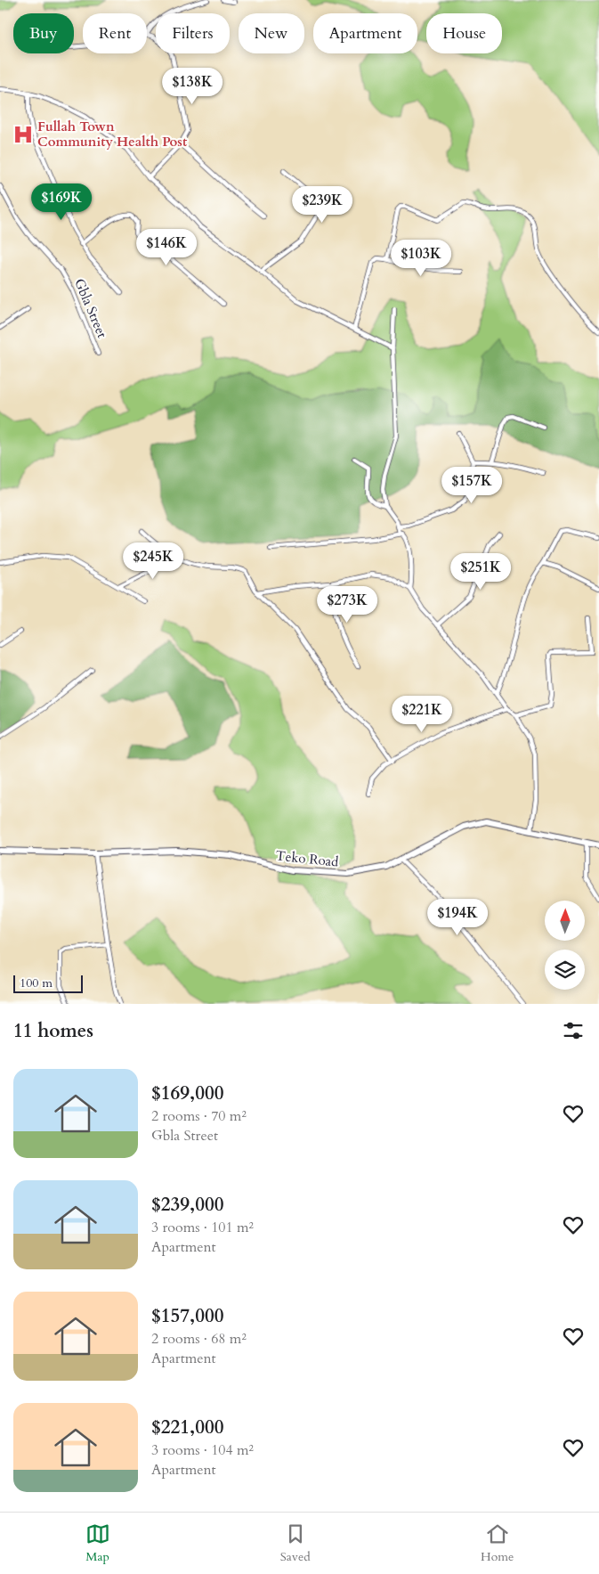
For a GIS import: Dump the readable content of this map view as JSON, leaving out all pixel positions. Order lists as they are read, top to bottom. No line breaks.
{"streets":{"street":["Gbla Street","Teko Road"]},"places":{"hospital":["Fullah Town Community Health Post"]},"scale_bar":"100 m","north":"top","page":{"chip":["Buy","Rent","Filters","New","Apartment","House"],"price":["$138K","$169K","$239K","$146K","$103K","$157K","$245K","$251K","$273K","$221K","$194K"],"scale":"100 m","heading":"11 homes","list":[{"name":"$169,000","note":"2 rooms · 70 m² · Gbla Street"},{"name":"$239,000","note":"3 rooms · 101 m² · Apartment"},{"name":"$157,000","note":"2 rooms · 68 m² · Apartment"},{"name":"$221,000","note":"3 rooms · 104 m² · Apartment"}],"tabs":["Map","Saved","Home"]}}
